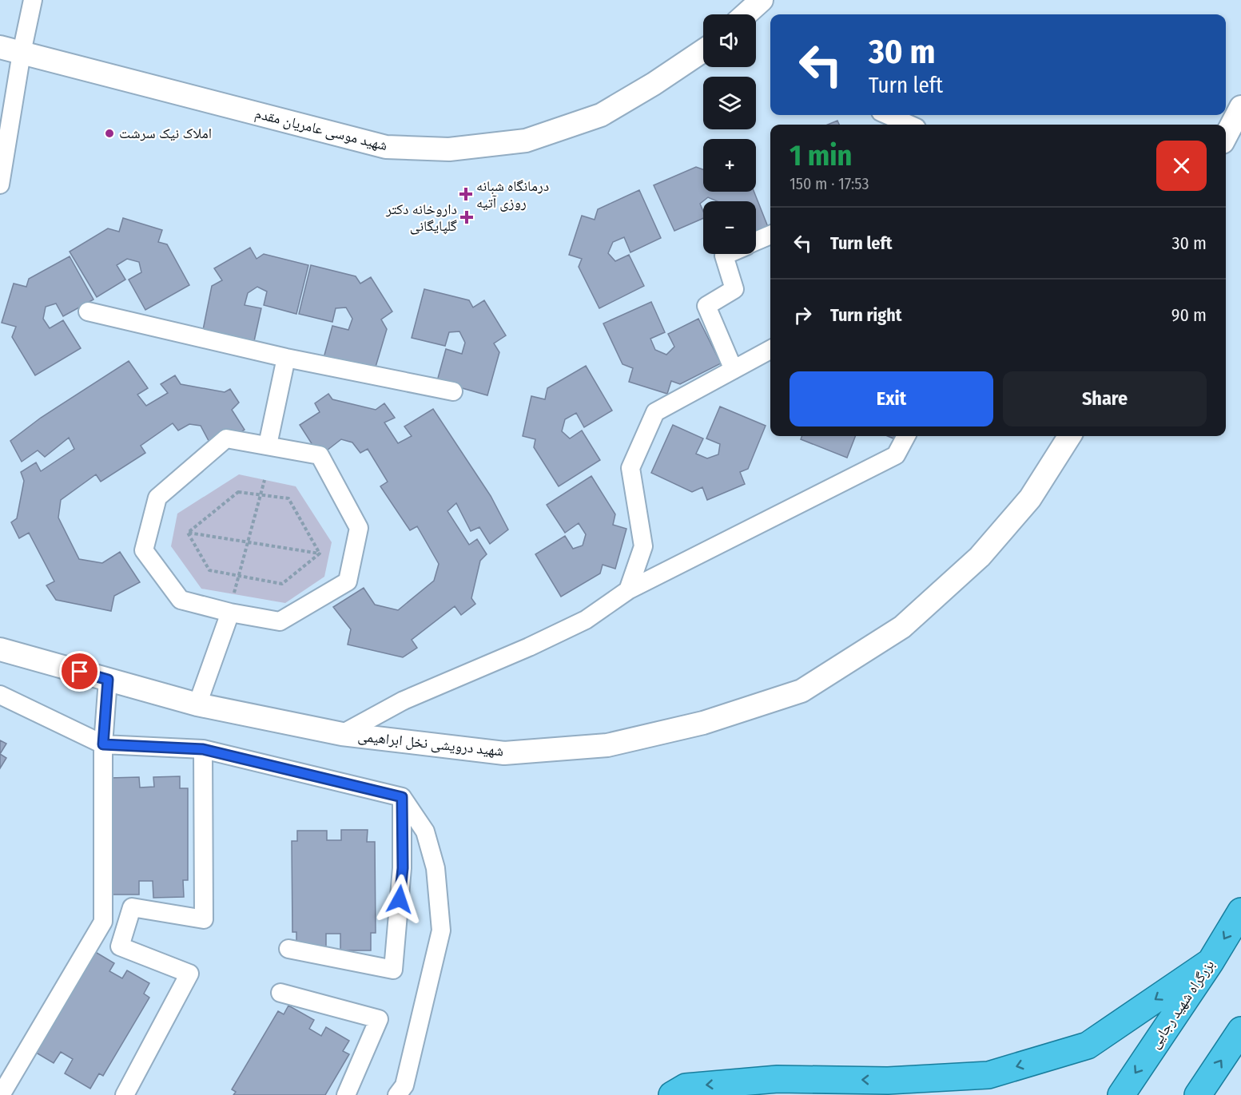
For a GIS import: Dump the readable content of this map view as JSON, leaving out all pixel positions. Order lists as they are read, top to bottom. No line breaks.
{"streets":{"highway":["بزرگراه شهید رجایی"],"street":["شهید موسی عامریان مقدم","شهید درویشی نخل ابراهیمی"]},"places":{"other":["املاک نیک سرشت"],"health":["درمانگاه شبانه روزی آتیه","داروخانه دکتر گلپایگانی"]},"page":{"map_buttons":["+","−"],"turn":["30 m","Turn left"],"heading":["1 min","150 m · 17:53"],"list":[{"name":"Turn left","value":"30 m"},{"name":"Turn right","value":"90 m"}],"buttons":["Exit","Share"]}}
